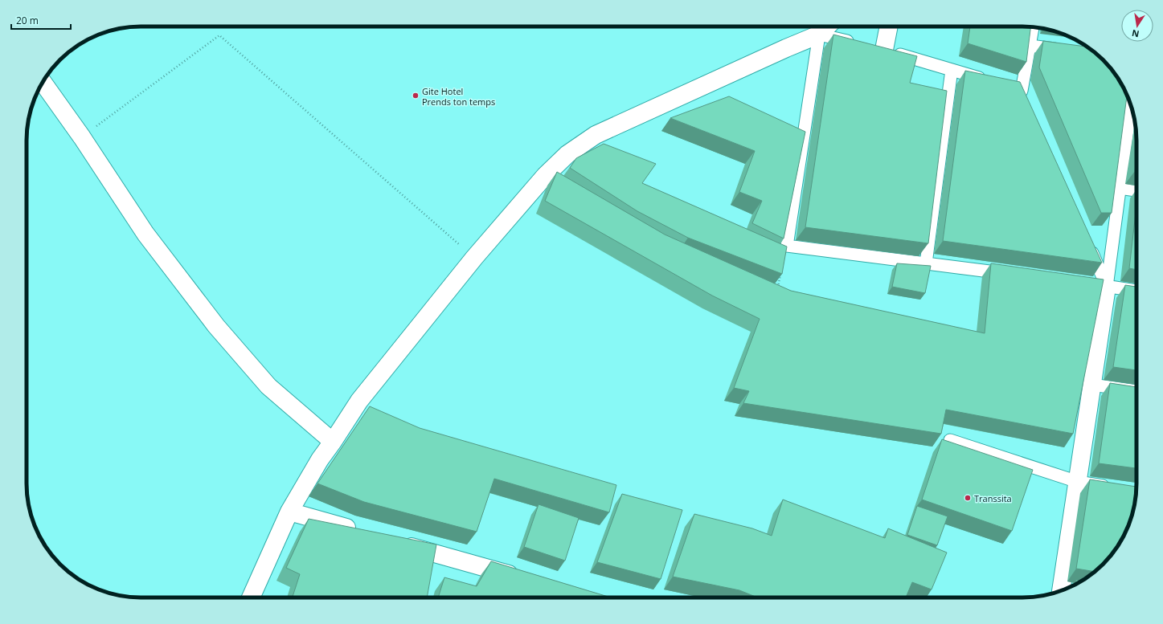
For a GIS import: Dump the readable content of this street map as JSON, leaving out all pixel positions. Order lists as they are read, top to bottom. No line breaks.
{"places":["Gite Hotel Prends ton temps","Transsita"],"scale_bar":"20 m","north":"bottom"}
